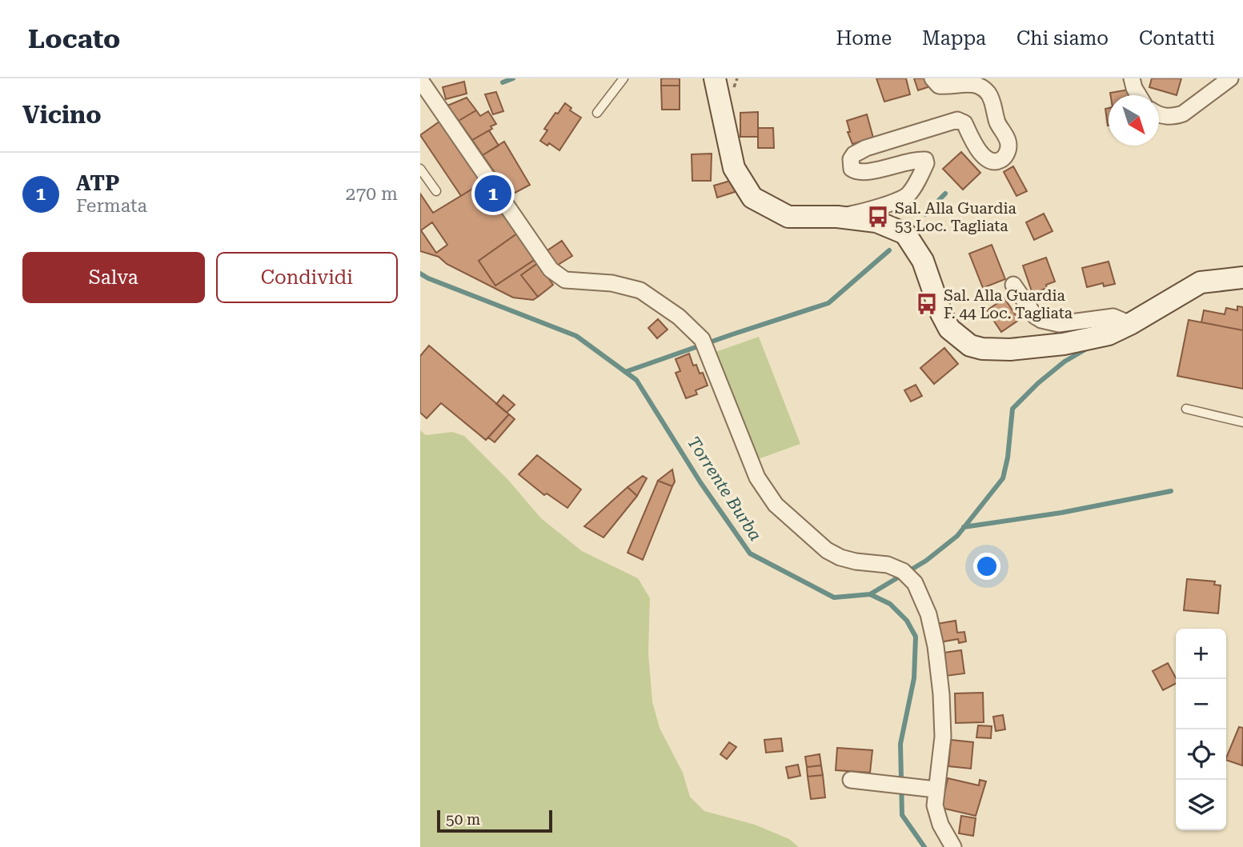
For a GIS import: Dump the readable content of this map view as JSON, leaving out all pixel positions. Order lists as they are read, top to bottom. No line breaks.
{"water":["Torrente Burba"],"places":{"bus stop":["Sal. Alla Guardia 53 Loc. Tagliata","Sal. Alla Guardia F. 44 Loc. Tagliata"]},"scale_bar":"50 m","north":"bottom right","page":{"header":"Locato","nav":["Home","Mappa","Chi siamo","Contatti"],"heading":"Vicino","list":[{"mark":"1","name":"ATP","note":"Fermata","value":"270 m"}],"pins":"1","buttons":["Salva","Condividi"],"map_buttons":["+","−"],"scale":"50 m"}}
